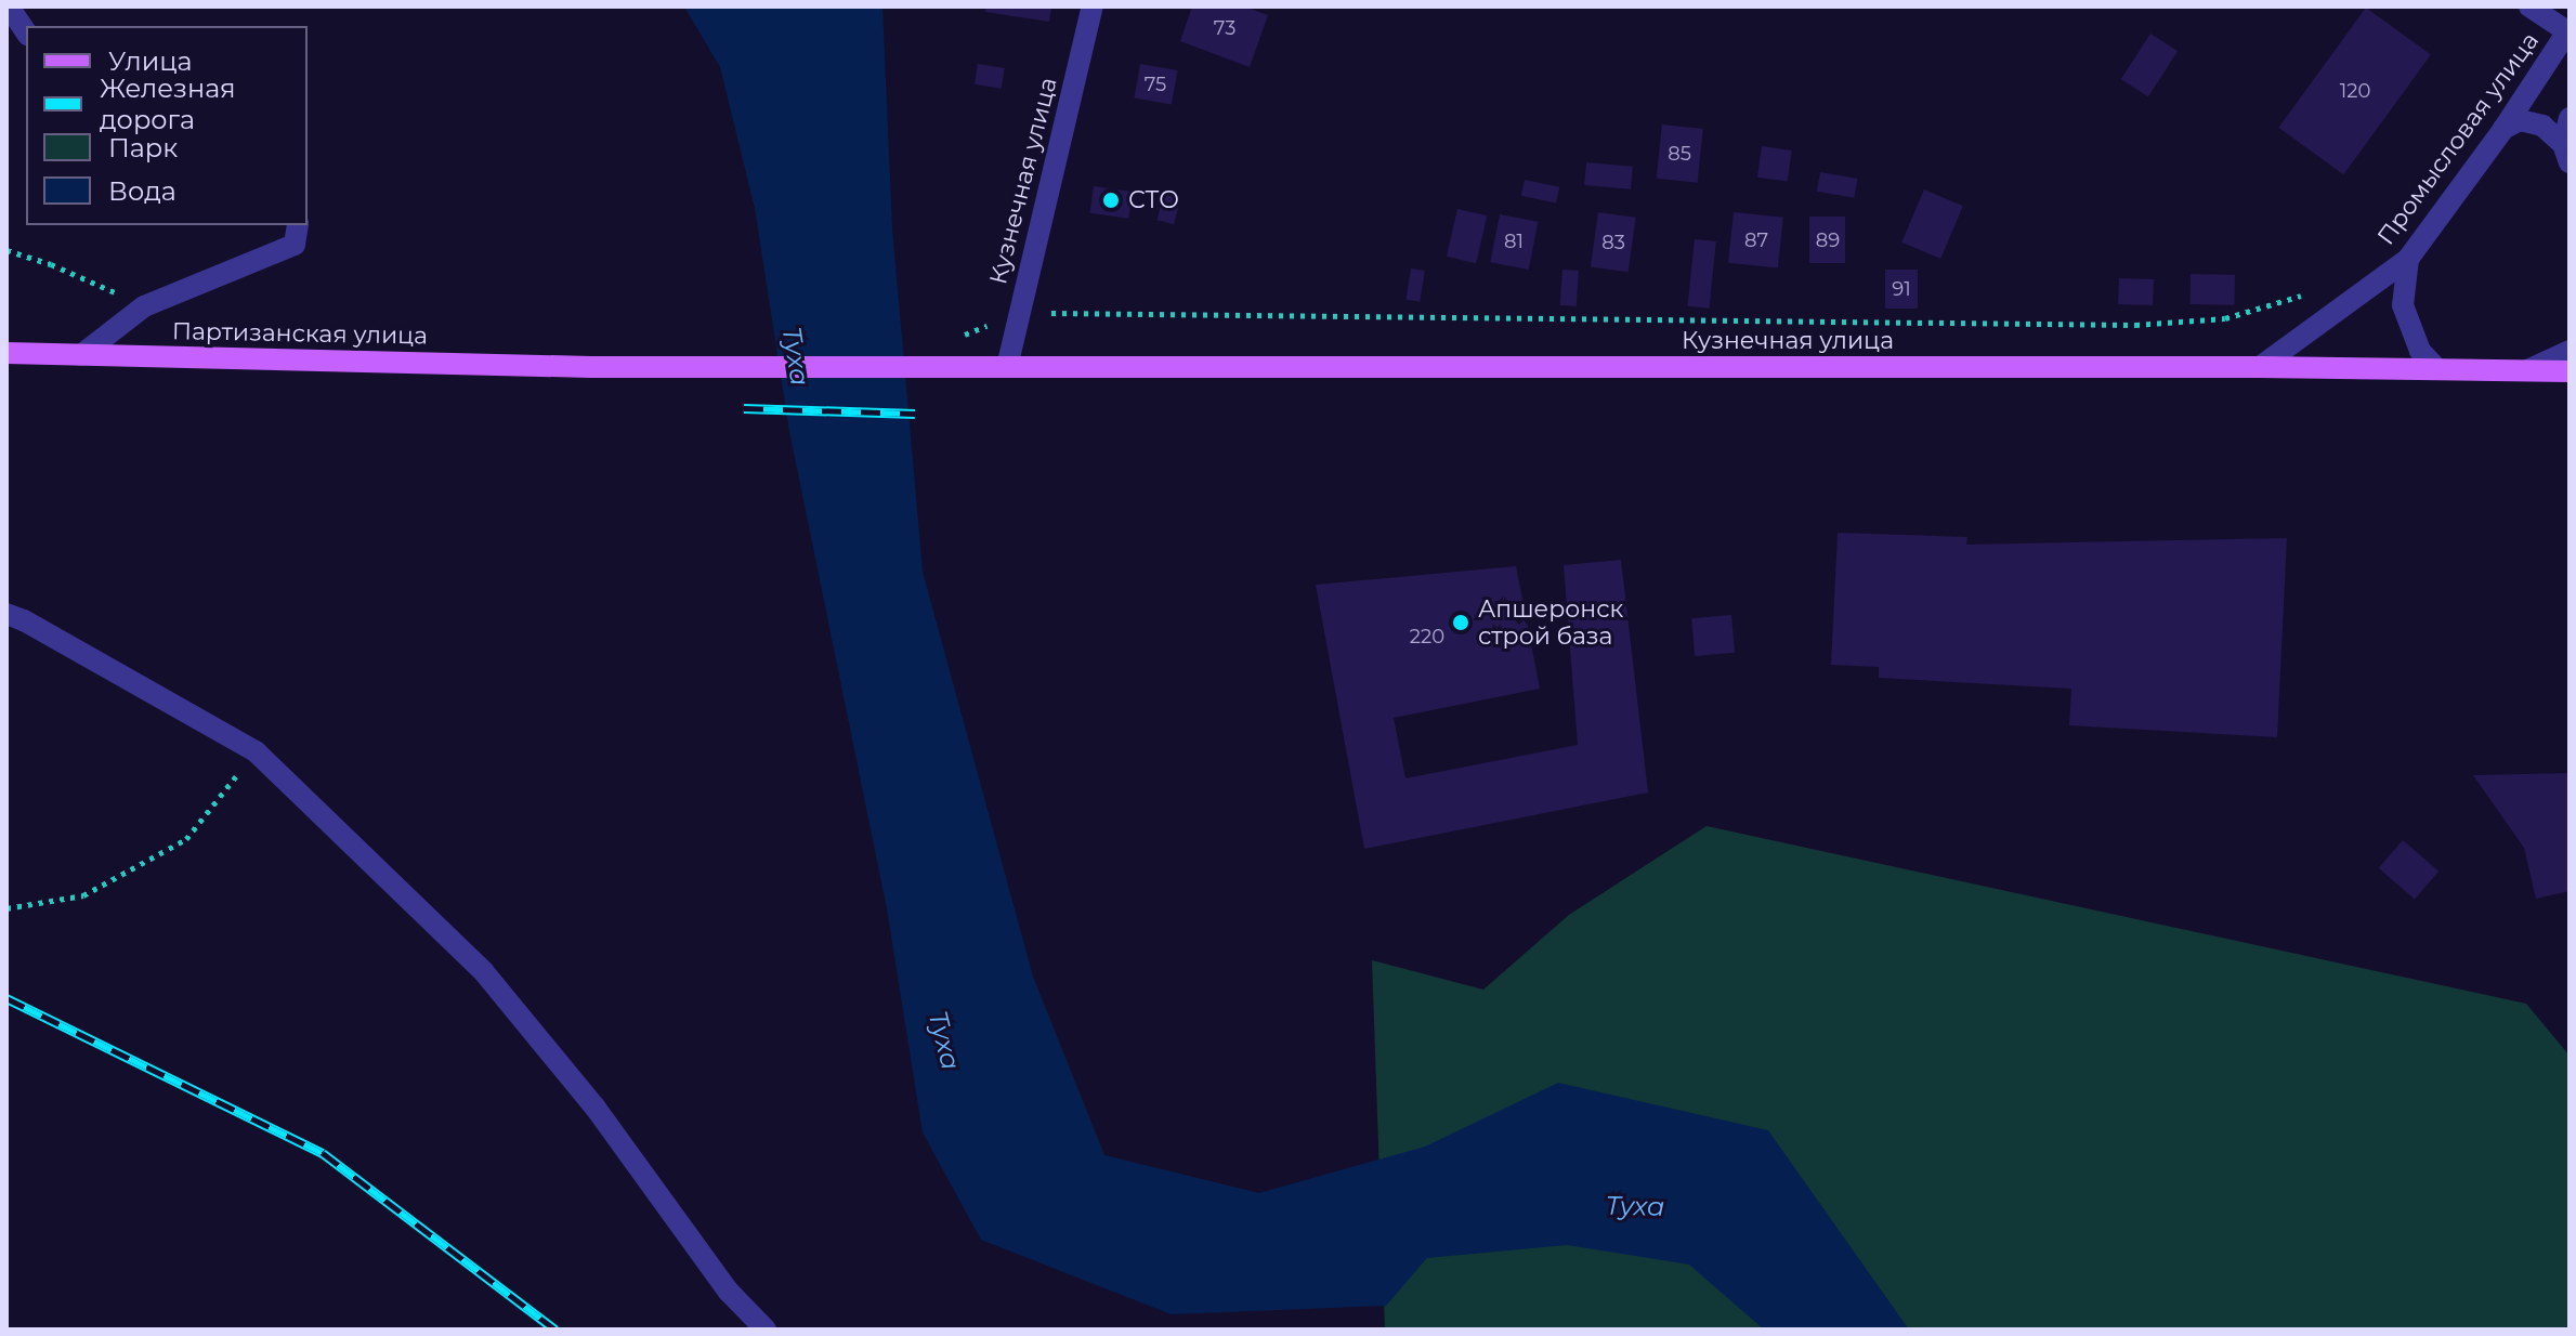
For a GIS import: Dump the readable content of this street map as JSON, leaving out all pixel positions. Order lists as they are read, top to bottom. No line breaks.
{"streets":{"main road":["Кузнечная улица","Партизанская улица"],"street":["Промысловая улица"]},"crossings":[["Промысловая улица","Кузнечная улица"],["Кузнечная улица","Партизанская улица"]],"water":["Туха"],"places":["СТО","Апшеронск строй база"],"house_numbers":["73","75","120","85","87","89","81","83","91","220"],"legend":["Улица","Железная дорога","Парк","Вода"]}
